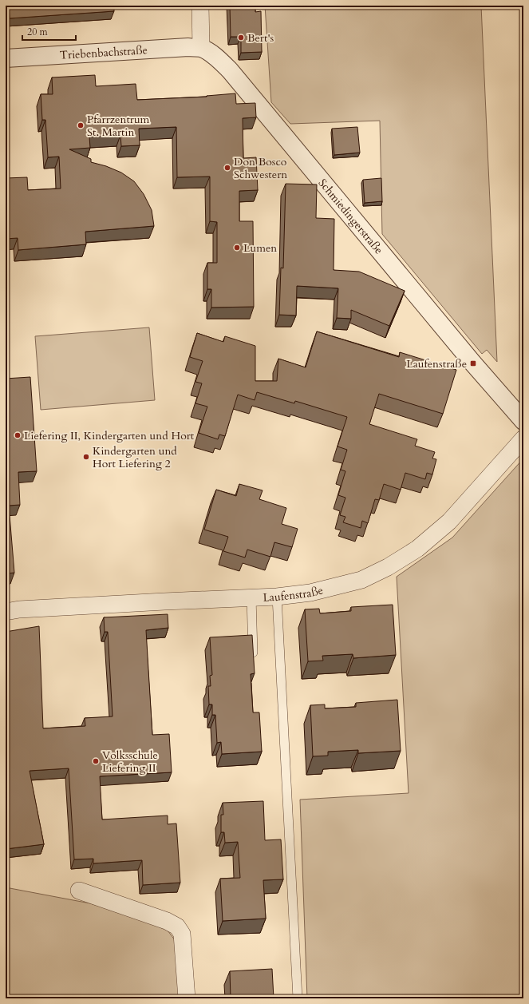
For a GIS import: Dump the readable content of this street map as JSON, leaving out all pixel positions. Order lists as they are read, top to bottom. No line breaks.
{"streets":{"street":["Triebenbachstraße","Schmiedingerstraße","Laufenstraße"]},"crossings":[["Triebenbachstraße","Schmiedingerstraße"]],"places":{"other":["Bert's","Pfarrzentrum St. Martin","Don Bosco Schwestern","Lumen","Liefering II, Kindergarten und Hort","Kindergarten und Hort Liefering 2","Volksschule Liefering II"],"transit":["Laufenstraße"]},"scale_bar":"20 m"}
